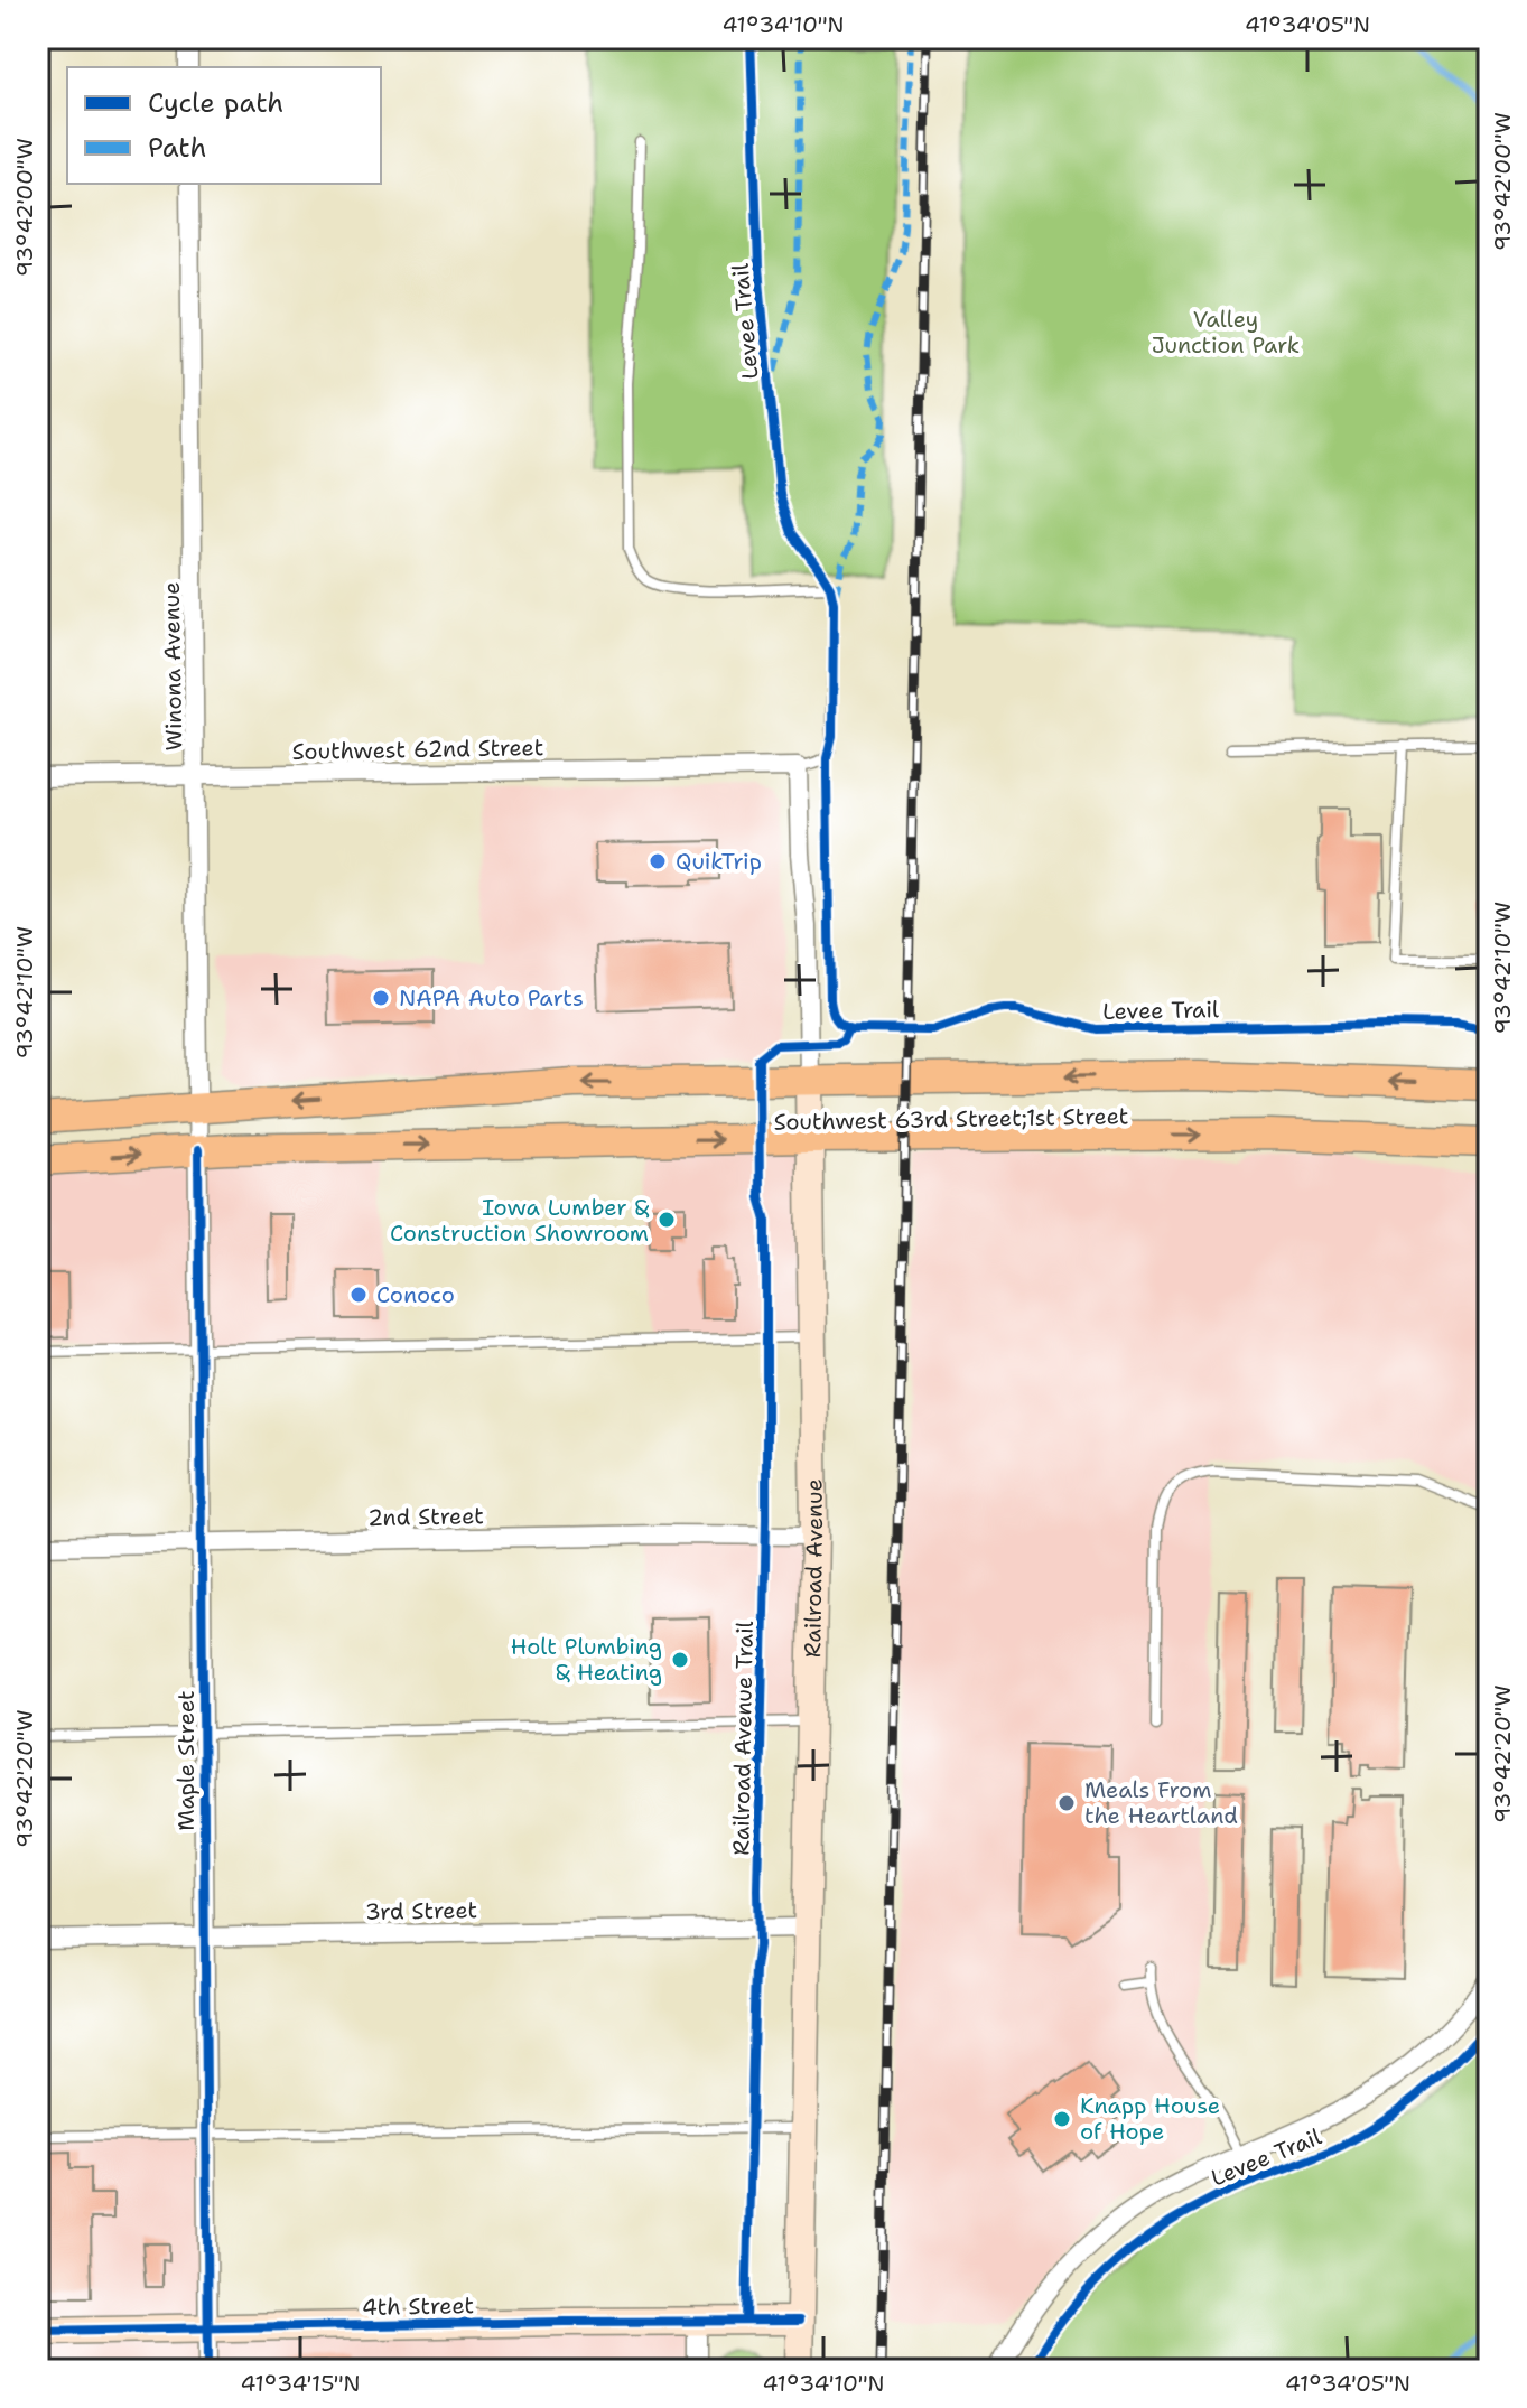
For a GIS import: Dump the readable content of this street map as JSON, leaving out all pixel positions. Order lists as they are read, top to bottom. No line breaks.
{"streets":{"main road":["Southwest 63rd Street;1st Street","Railroad Avenue","4th Street"],"street":["Winona Avenue","Southwest 62nd Street","2nd Street","Maple Street","3rd Street"],"cycle path":["Levee Trail","Railroad Avenue Trail"]},"crossings":[["Winona Avenue","Southwest 62nd Street"],["Winona Avenue","Southwest 63rd Street;1st Street"],["Winona Avenue","Maple Street"],["Southwest 62nd Street","Railroad Avenue"],["Southwest 63rd Street;1st Street","Railroad Avenue"],["Southwest 63rd Street;1st Street","Maple Street"],["2nd Street","Railroad Avenue"],["2nd Street","Maple Street"],["Railroad Avenue","3rd Street"],["Railroad Avenue","4th Street"],["Maple Street","3rd Street"],["Maple Street","4th Street"]],"parks":["Valley Junction Park"],"places":["QuikTrip","NAPA Auto Parts","Iowa Lumber & Construction Showroom","Conoco","Holt Plumbing & Heating","Meals From the Heartland","Knapp House of Hope"],"legend":["Cycle path","Path"],"coordinates":["41°34'10\"N","41°34'05\"N","93°42'00\"W","93°42'10\"W","93°42'20\"W","41°34'15\"N"]}
